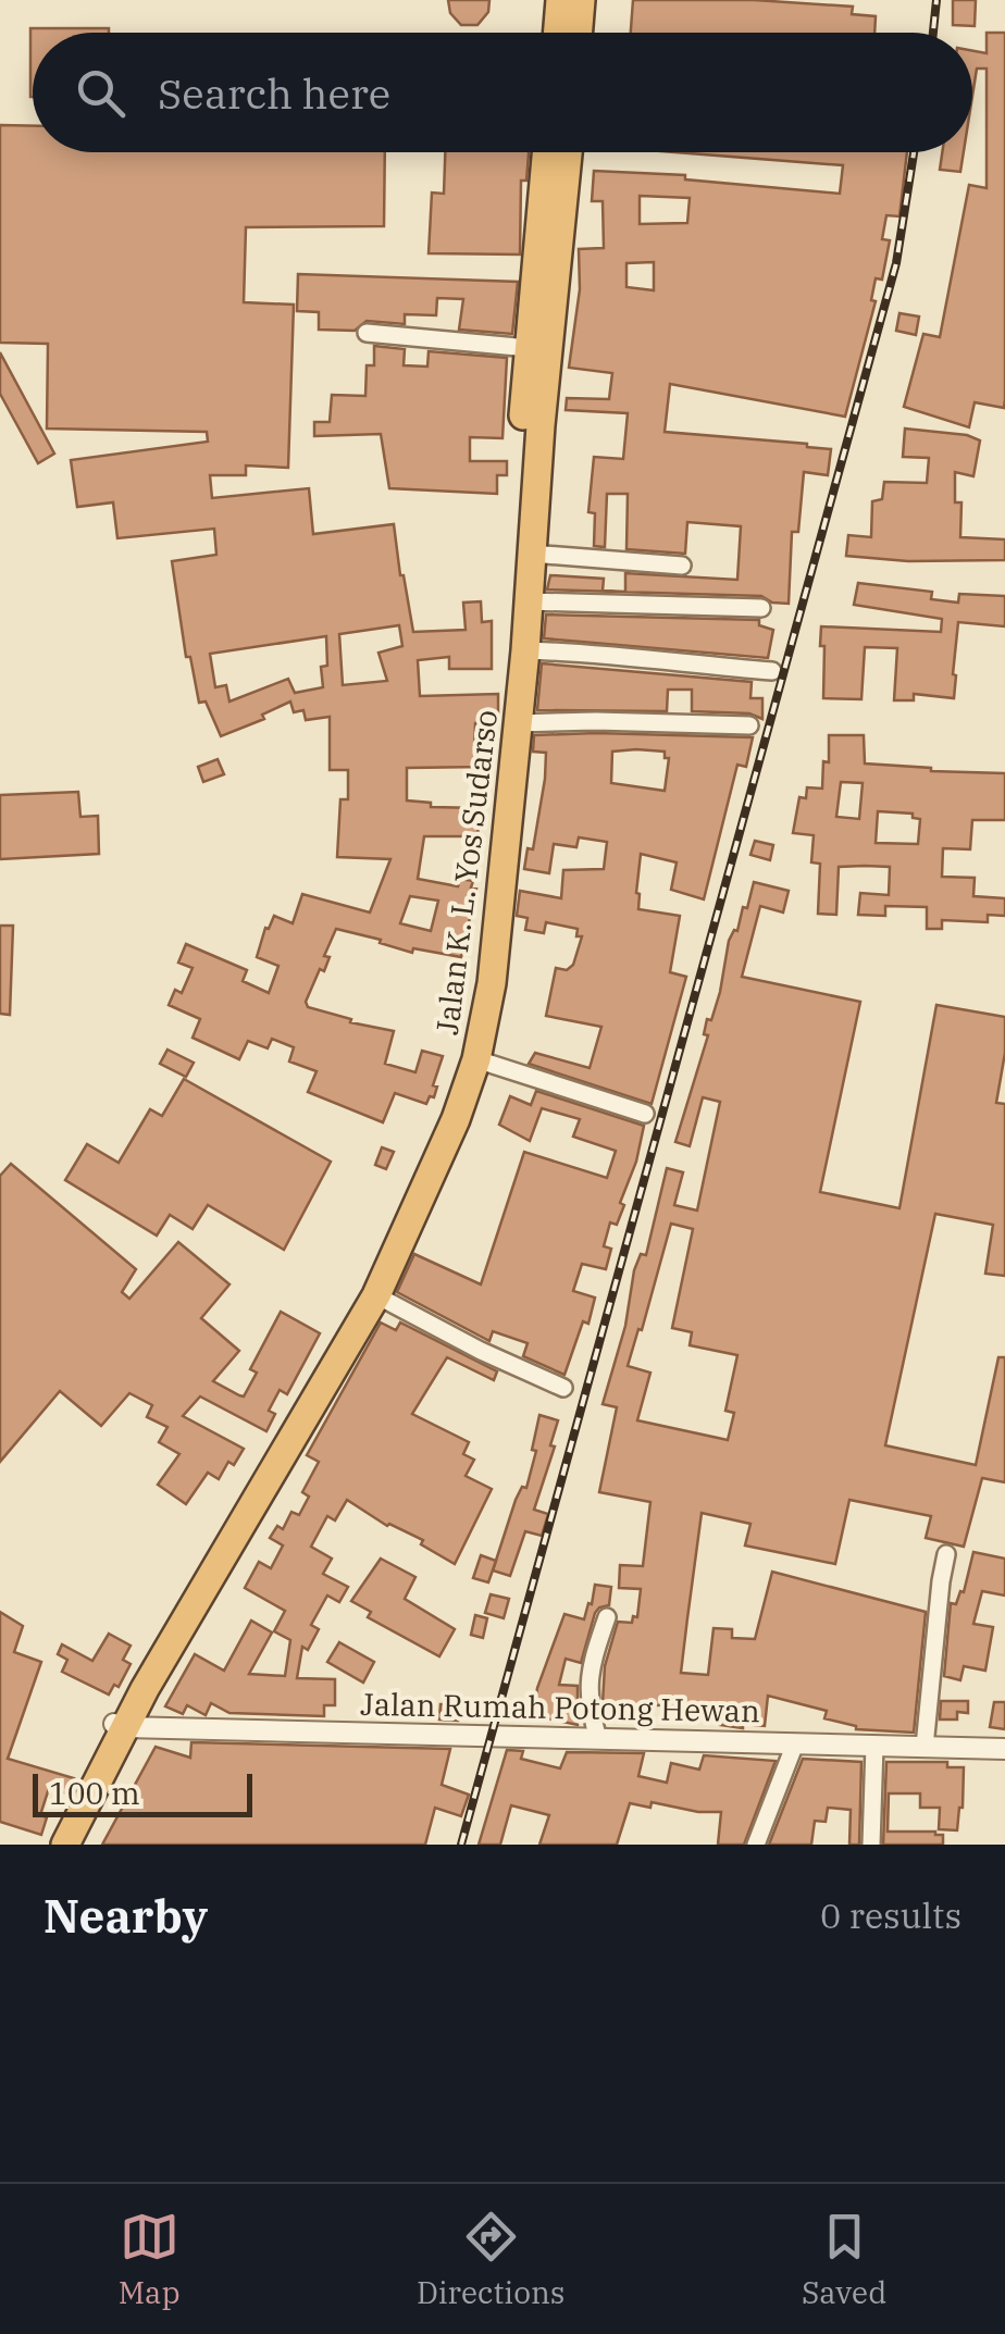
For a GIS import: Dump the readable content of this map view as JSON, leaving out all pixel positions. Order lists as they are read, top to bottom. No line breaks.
{"streets":{"highway":["Jalan K. L. Yos Sudarso"],"street":["Jalan Rumah Potong Hewan"]},"crossings":[["Jalan K. L. Yos Sudarso","Jalan Rumah Potong Hewan"]],"scale_bar":"100 m","page":{"search":"Search here","scale":"100 m","heading":["Nearby","0 results"],"nav":["Map","Directions","Saved"]}}
